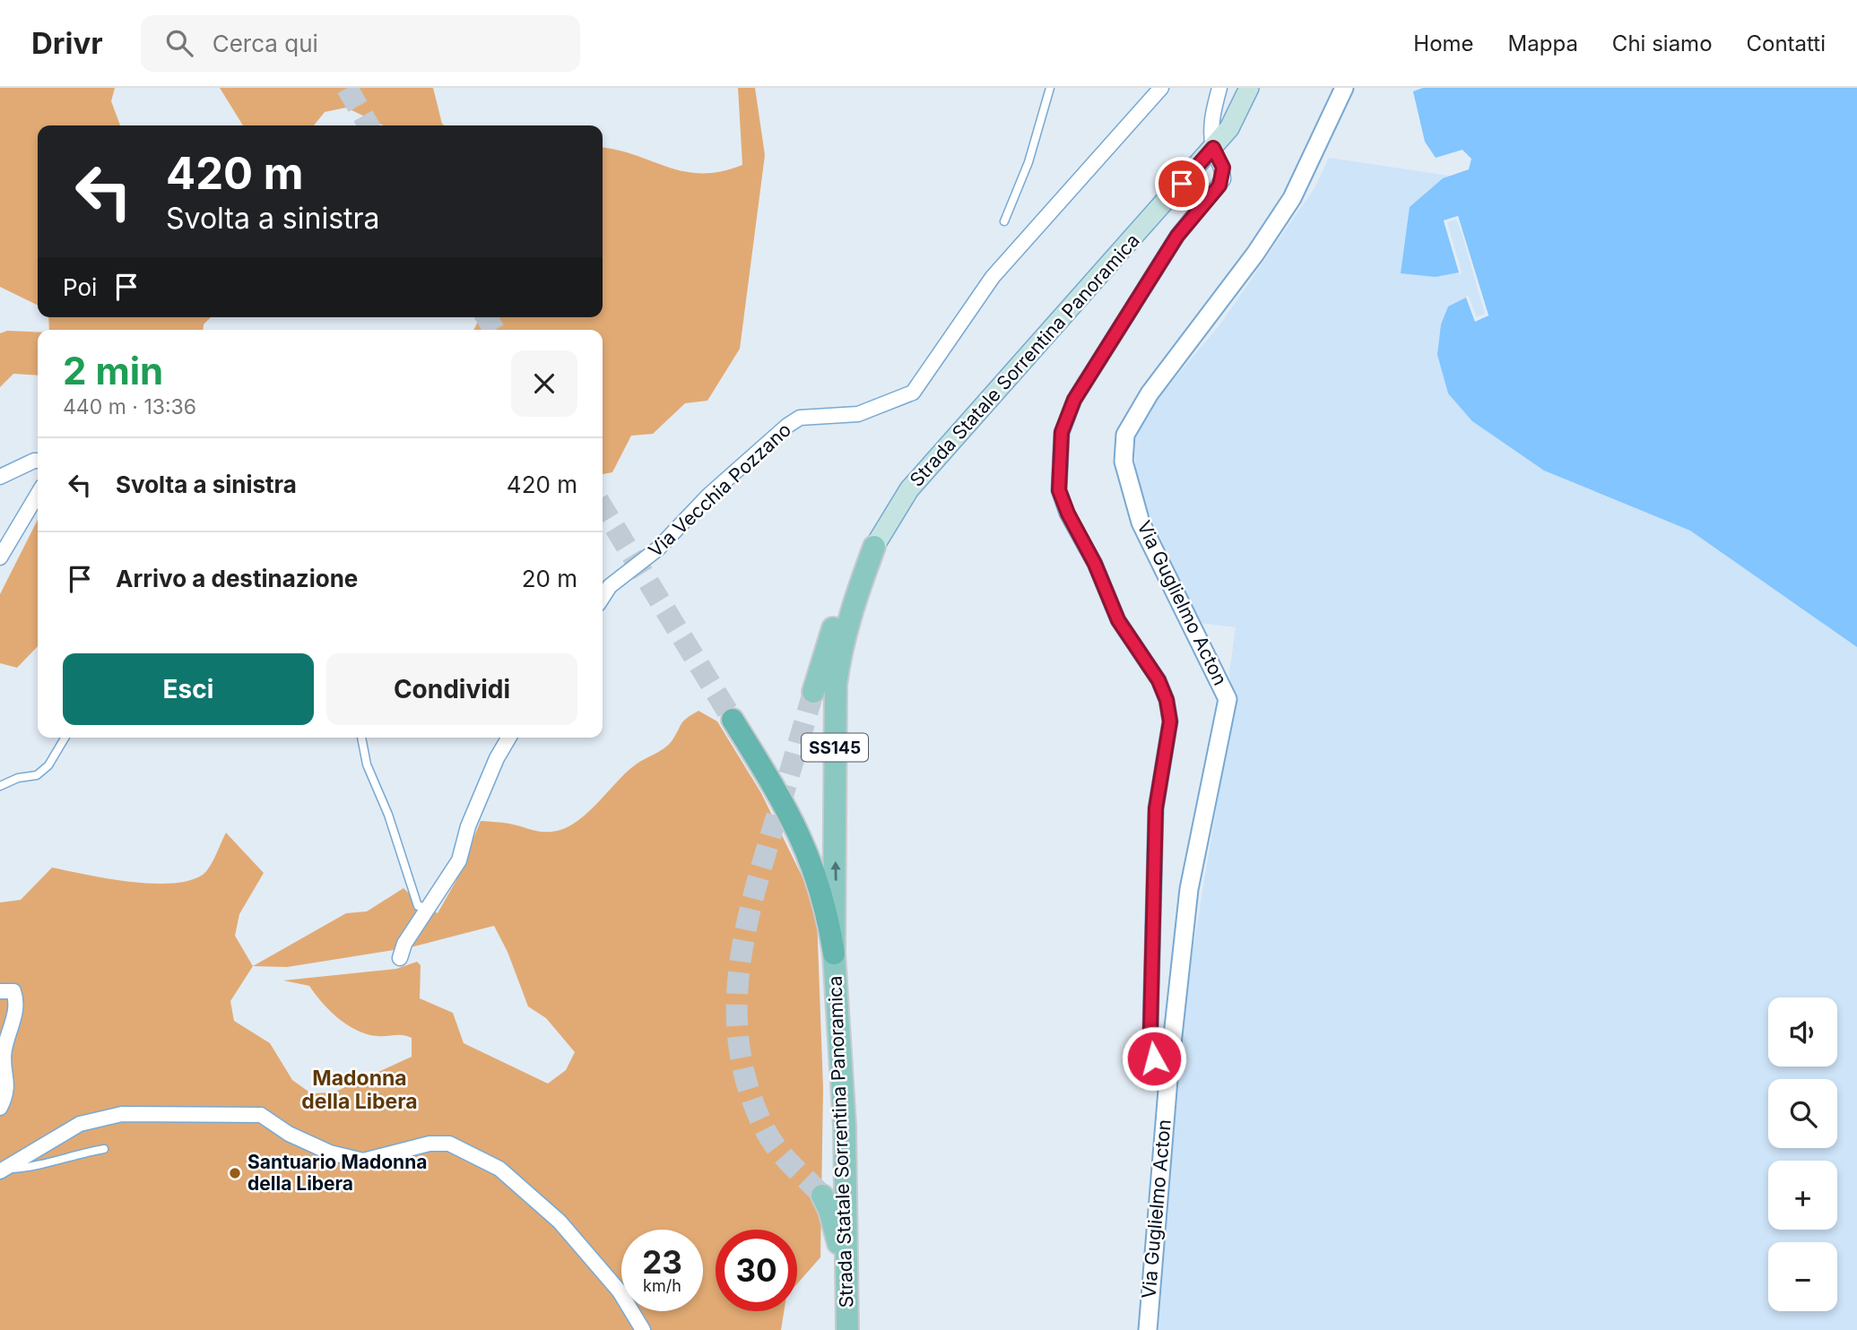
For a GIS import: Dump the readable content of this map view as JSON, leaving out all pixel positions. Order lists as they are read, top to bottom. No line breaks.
{"streets":{"main road":["Strada Statale Sorrentina Panoramica","SS145"],"street":["Via Vecchia Pozzano","Via Guglielmo Acton"]},"crossings":[["Strada Statale Sorrentina Panoramica","SS145"]],"districts":["Madonna della Libera"],"places":["Santuario Madonna della Libera"],"page":{"header":"Drivr","search":"Cerca qui","nav":["Home","Mappa","Chi siamo","Contatti"],"turn":["420 m","Svolta a sinistra"],"then":"Poi","heading":["2 min","440 m · 13:36"],"list":[{"name":"Svolta a sinistra","value":"420 m"},{"name":"Arrivo a destinazione","value":"20 m"}],"buttons":["Esci","Condividi"],"map_buttons":["+","−"],"speed":"23 km/h","limit":"30"}}
